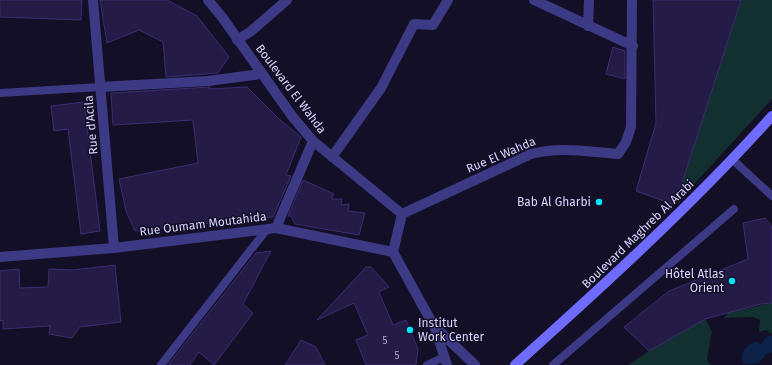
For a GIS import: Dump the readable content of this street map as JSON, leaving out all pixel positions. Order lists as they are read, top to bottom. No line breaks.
{"streets":{"main road":["Boulevard Maghreb Al Arabi"],"street":["Boulevard El Wahda","Rue d'Acila","Rue El Wahda","Rue Oumam Moutahida"]},"crossings":[["Boulevard El Wahda","Rue El Wahda"],["Rue d'Acila","Rue Oumam Moutahida"]],"places":["Bab Al Gharbi","Hôtel Atlas Orient","Institut Work Center"],"house_numbers":["5","5"]}
